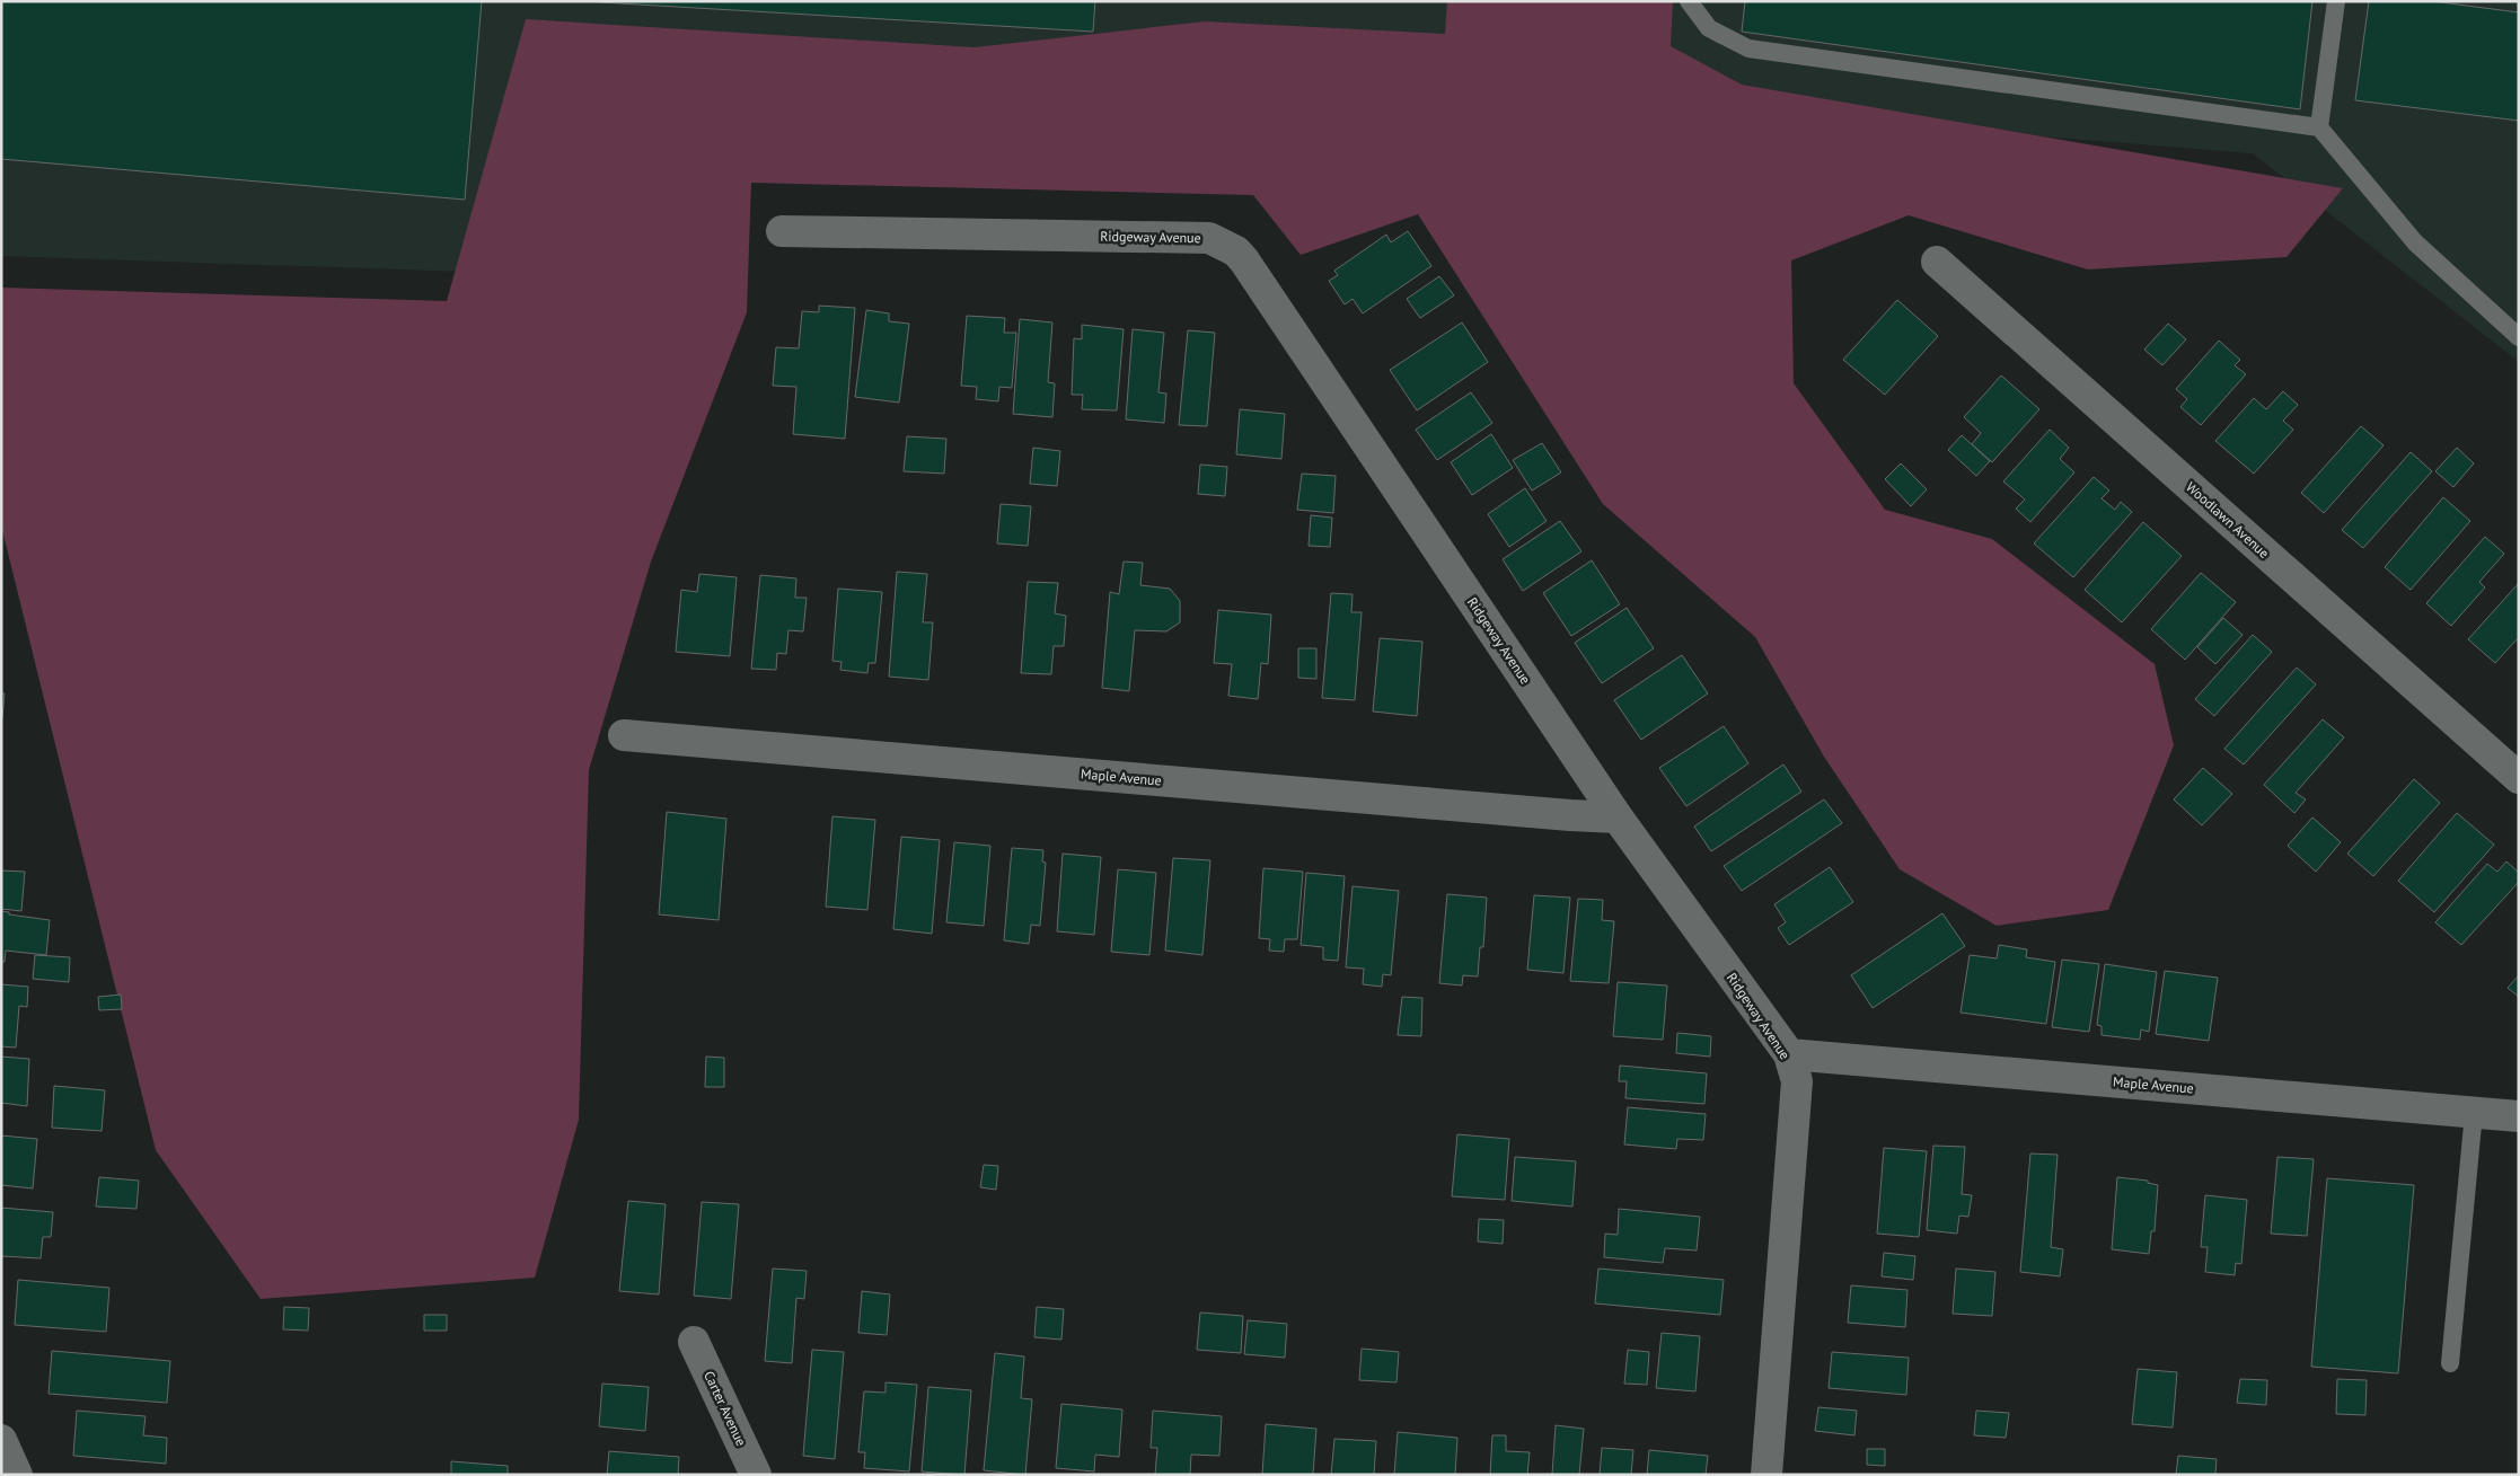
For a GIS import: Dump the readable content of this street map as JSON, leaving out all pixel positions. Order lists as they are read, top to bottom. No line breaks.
{"streets":{"street":["Ridgeway Avenue","Woodlawn Avenue","Maple Avenue","Carter Avenue"]},"crossings":[["Ridgeway Avenue","Maple Avenue"]]}
